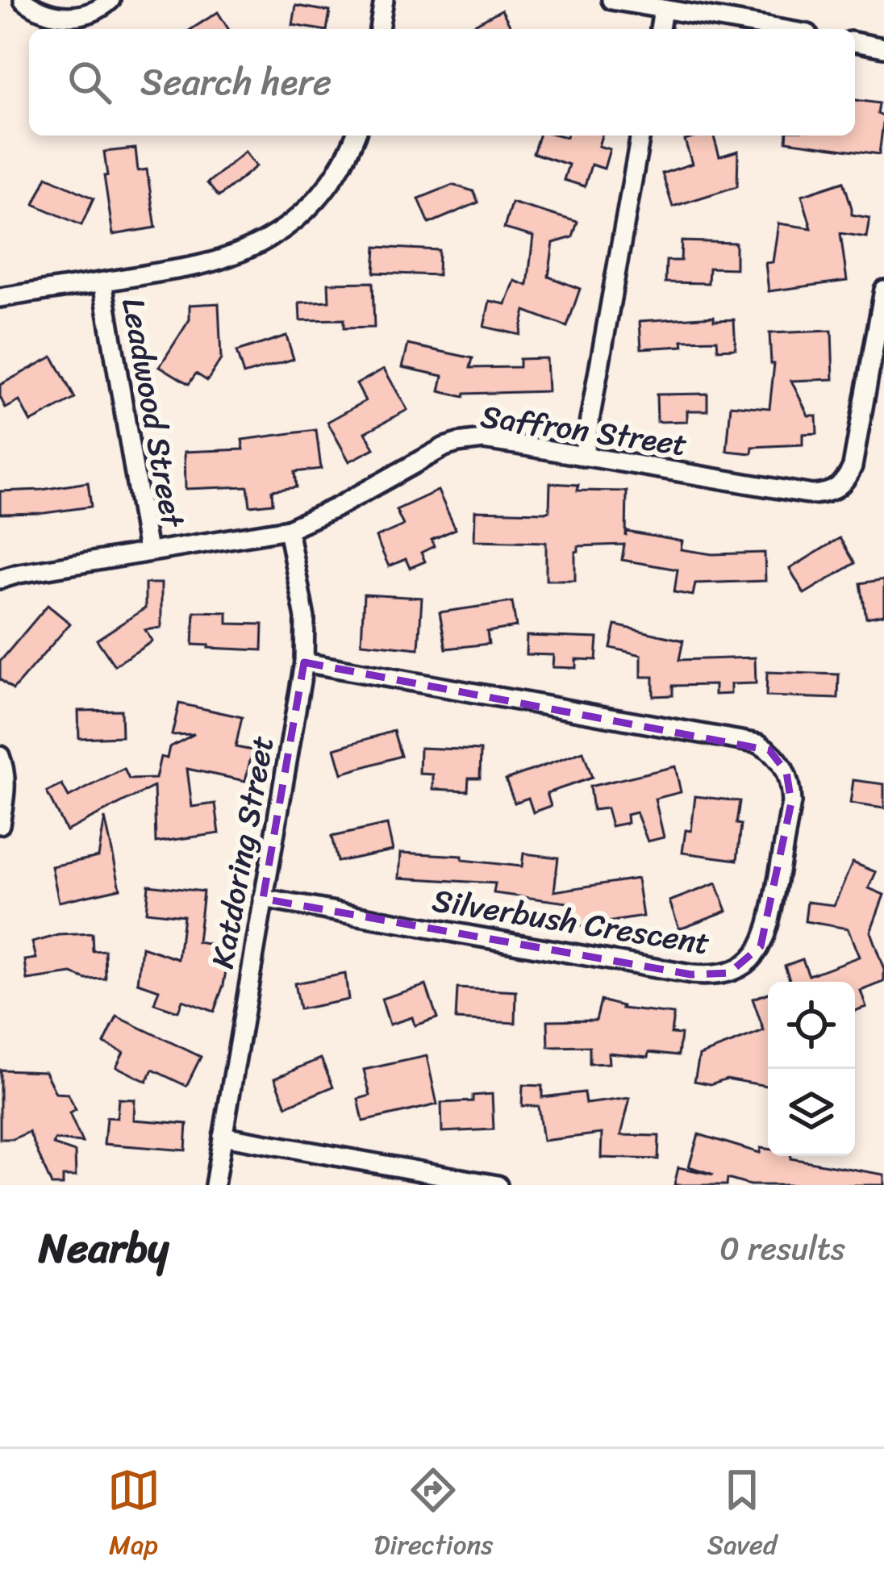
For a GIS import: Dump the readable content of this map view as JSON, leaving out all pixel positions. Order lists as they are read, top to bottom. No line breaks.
{"streets":{"street":["Leadwood Street","Saffron Street","Katdoring Street","Silverbush Crescent"]},"crossings":[["Leadwood Street","Saffron Street"],["Saffron Street","Katdoring Street"],["Katdoring Street","Silverbush Crescent"]],"page":{"search":"Search here","heading":["Nearby","0 results"],"nav":["Map","Directions","Saved"]}}
